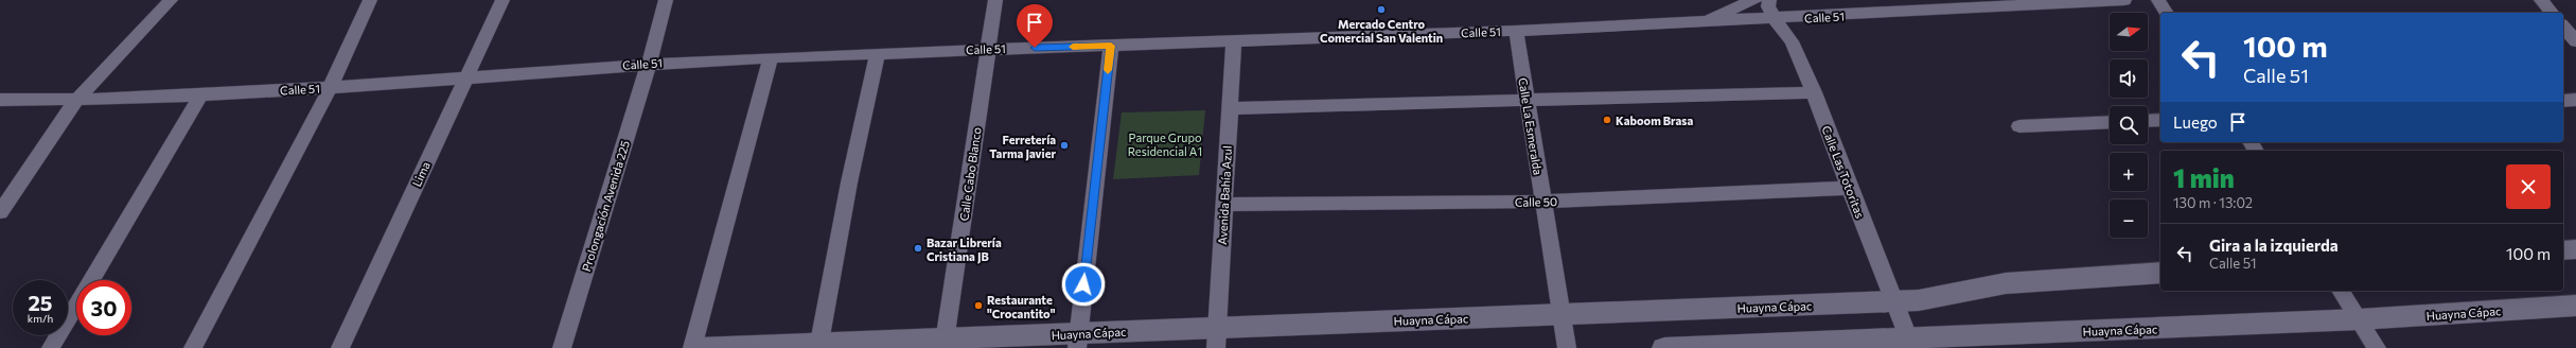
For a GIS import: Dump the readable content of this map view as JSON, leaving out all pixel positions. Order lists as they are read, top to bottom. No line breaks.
{"streets":{"main road":["Huayna Cápac"],"street":["Calle 51","Calle La Esmeralda","Calle Las Totoritas","Lima","Calle Cabo Blanco","Avenida Bahía Azul","Calle 50","Prolongación Avenida 225"]},"crossings":[["Calle 51","Calle La Esmeralda"],["Calle 51","Calle Las Totoritas"],["Calle 51","Lima"],["Calle 51","Calle Cabo Blanco"],["Calle 51","Avenida Bahía Azul"],["Calle 51","Prolongación Avenida 225"],["Calle La Esmeralda","Calle 50"],["Calle La Esmeralda","Huayna Cápac"],["Calle Las Totoritas","Calle 50"],["Calle Las Totoritas","Huayna Cápac"],["Calle Cabo Blanco","Huayna Cápac"],["Avenida Bahía Azul","Calle 50"],["Avenida Bahía Azul","Huayna Cápac"]],"parks":["Parque Grupo Residencial A1"],"places":["Mercado Centro Comercial San Valentin","Kaboom Brasa","Ferretería Tarma Javier","Bazar Librería Cristiana JB","Restaurante \"Crocantito\""],"north":"right","page":{"map_buttons":["+","−"],"turn":["100 m","Calle 51"],"then":"Luego","heading":["1 min","130 m · 13:02"],"list":[{"name":"Gira a la izquierda","note":"Calle 51","value":"100 m"}],"speed":"25 km/h","limit":"30"}}
